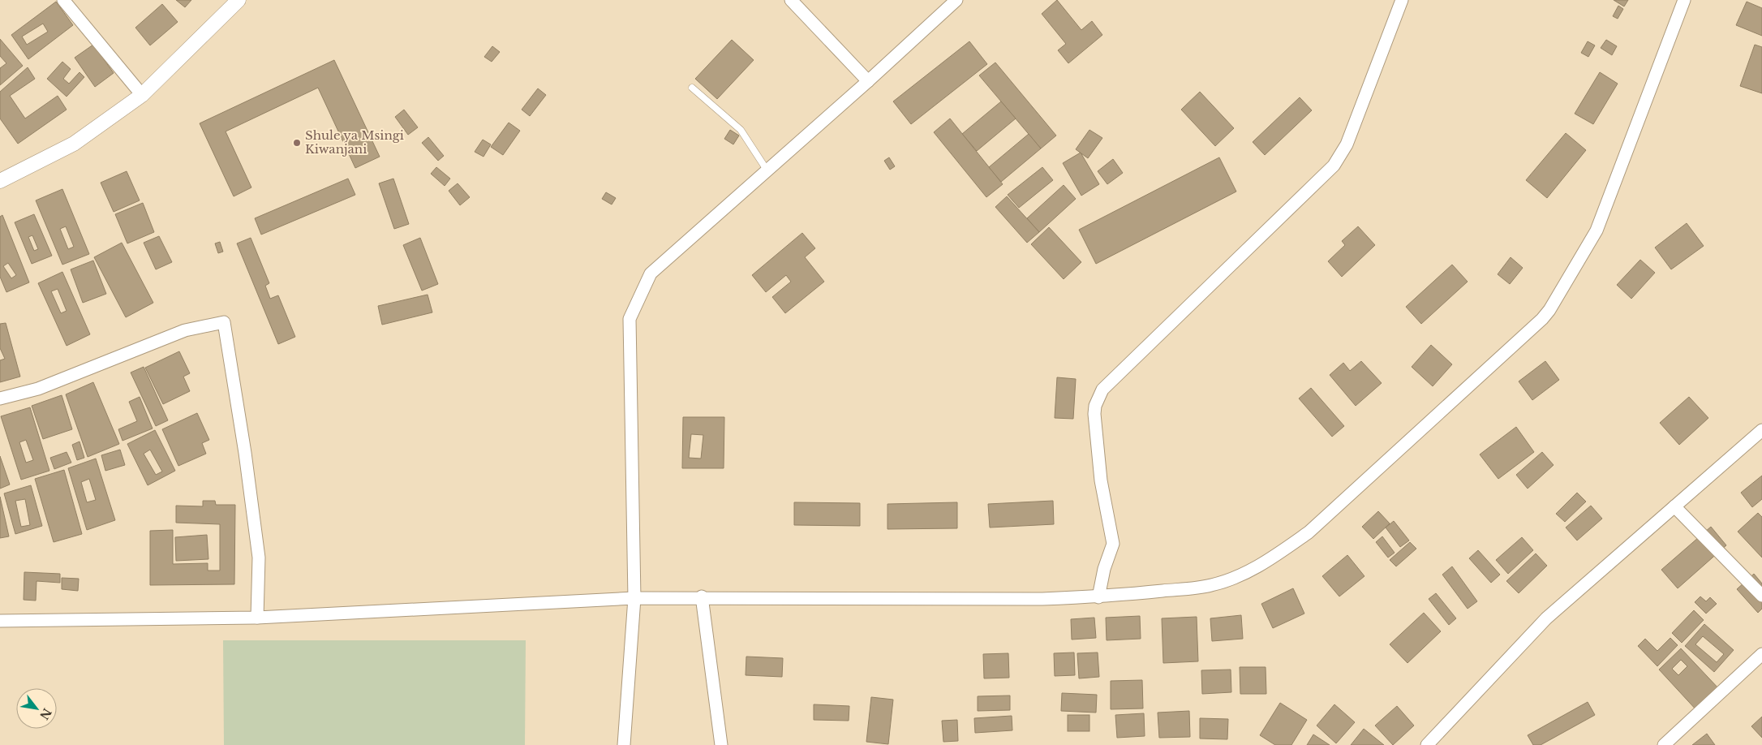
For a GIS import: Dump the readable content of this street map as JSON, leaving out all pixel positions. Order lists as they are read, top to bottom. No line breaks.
{"places":["Shule ya Msingi Kiwanjani"],"north":"bottom right"}
